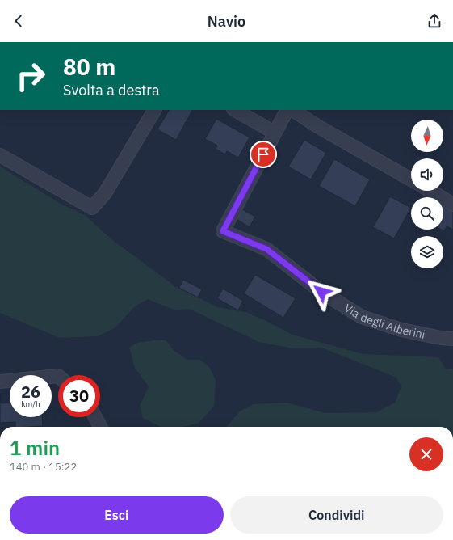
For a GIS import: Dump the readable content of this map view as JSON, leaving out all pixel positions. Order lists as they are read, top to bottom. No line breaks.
{"streets":{"street":["Via degli Alberini"]},"north":"bottom","page":{"header":"Navio","turn":["80 m","Svolta a destra"],"speed":"26 km/h","limit":"30","heading":["1 min","140 m · 15:22"],"buttons":["Esci","Condividi"]}}
